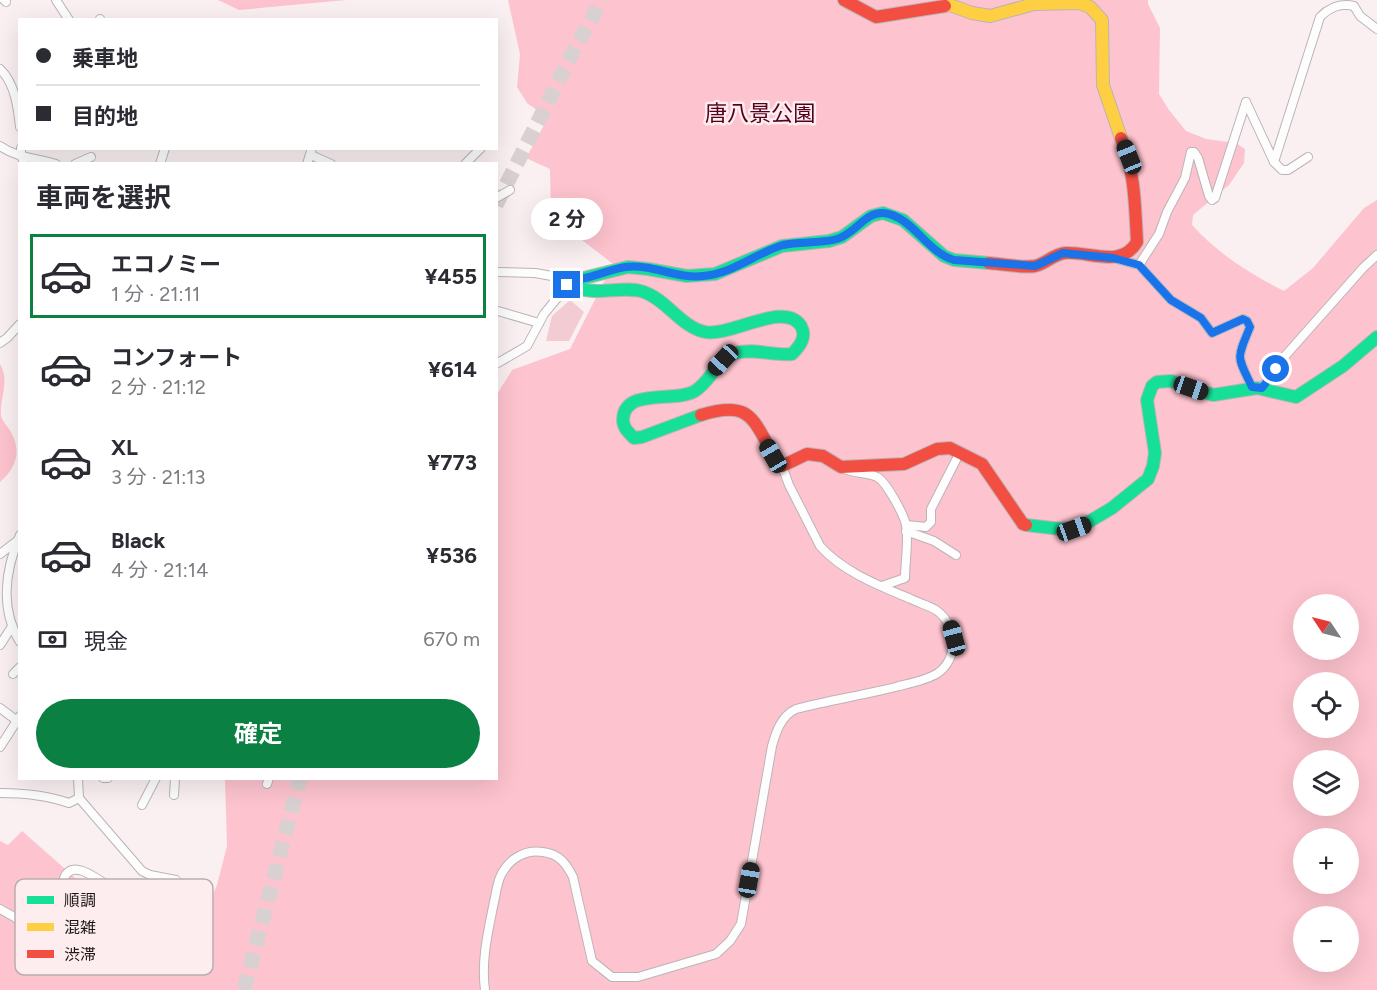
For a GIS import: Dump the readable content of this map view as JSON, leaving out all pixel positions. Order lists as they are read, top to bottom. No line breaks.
{"parks":["唐八景公園"],"legend":["順調","混雑","渋滞"],"north":"top left","page":{"banner":["乗車地","目的地"],"heading":"車両を選択","bubble":"2 分","list":[{"name":"エコノミー","note":"1 分 · 21:11","value":"¥455"},{"name":"コンフォート","note":"2 分 · 21:12","value":"¥614"},{"name":"XL","note":"3 分 · 21:13","value":"¥773"},{"name":"Black","note":"4 分 · 21:14","value":"¥536"}],"map_buttons":["+","−"],"pay":["現金","670 m"],"buttons":"確定"}}
